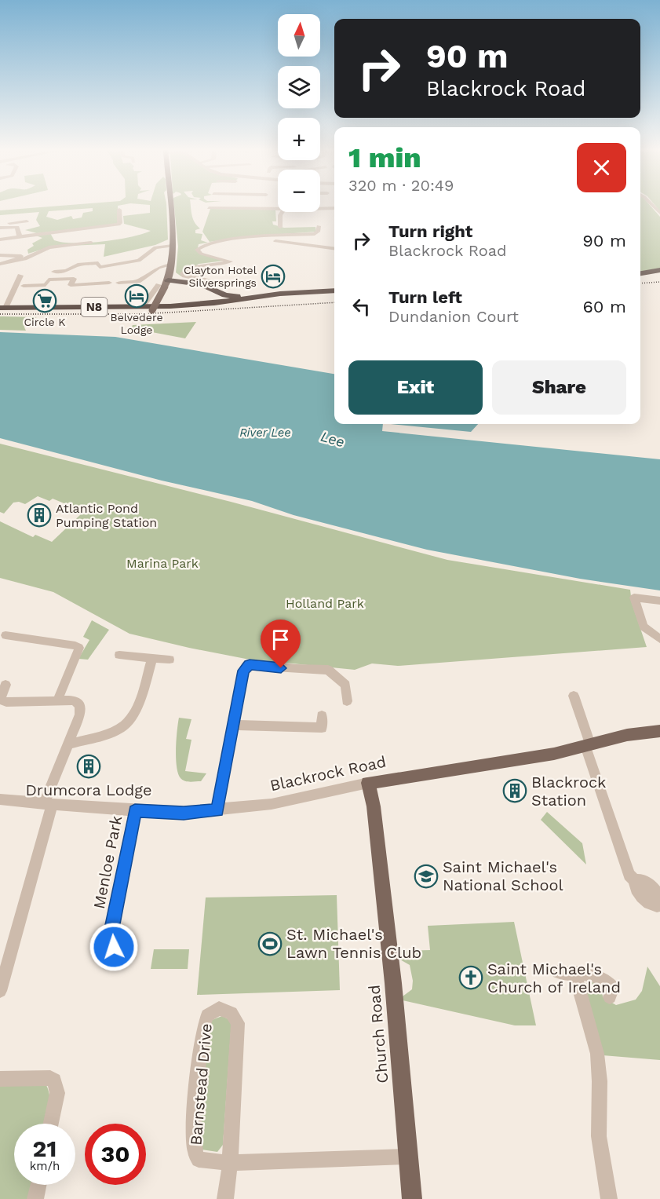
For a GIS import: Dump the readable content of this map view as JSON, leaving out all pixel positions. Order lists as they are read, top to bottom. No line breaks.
{"streets":{"highway":["N8"],"main road":["Blackrock Road","Church Road"],"street":["Menloe Park","Barnstead Drive"]},"crossings":[["Blackrock Road","Menloe Park"],["Blackrock Road","Church Road"],["Church Road","Barnstead Drive"]],"water":["River Lee","Lee"],"parks":["Marina Park","Holland Park"],"places":{"hotel":["Clayton Hotel Silversprings","Belvedere Lodge"],"supermarket":["Circle K"],"building":["Atlantic Pond Pumping Station","Drumcora Lodge","Blackrock Station"],"school or university":["Saint Michael's National School"],"sports":["St. Michael's Lawn Tennis Club"],"church":["Saint Michael's Church of Ireland"]},"north":"top","page":{"map_buttons":["+","−"],"turn":["90 m","Blackrock Road"],"heading":["1 min","320 m · 20:49"],"list":[{"name":"Turn right","note":"Blackrock Road","value":"90 m"},{"name":"Turn left","note":"Dundanion Court","value":"60 m"}],"buttons":["Exit","Share"],"speed":"21 km/h","limit":"30"}}
